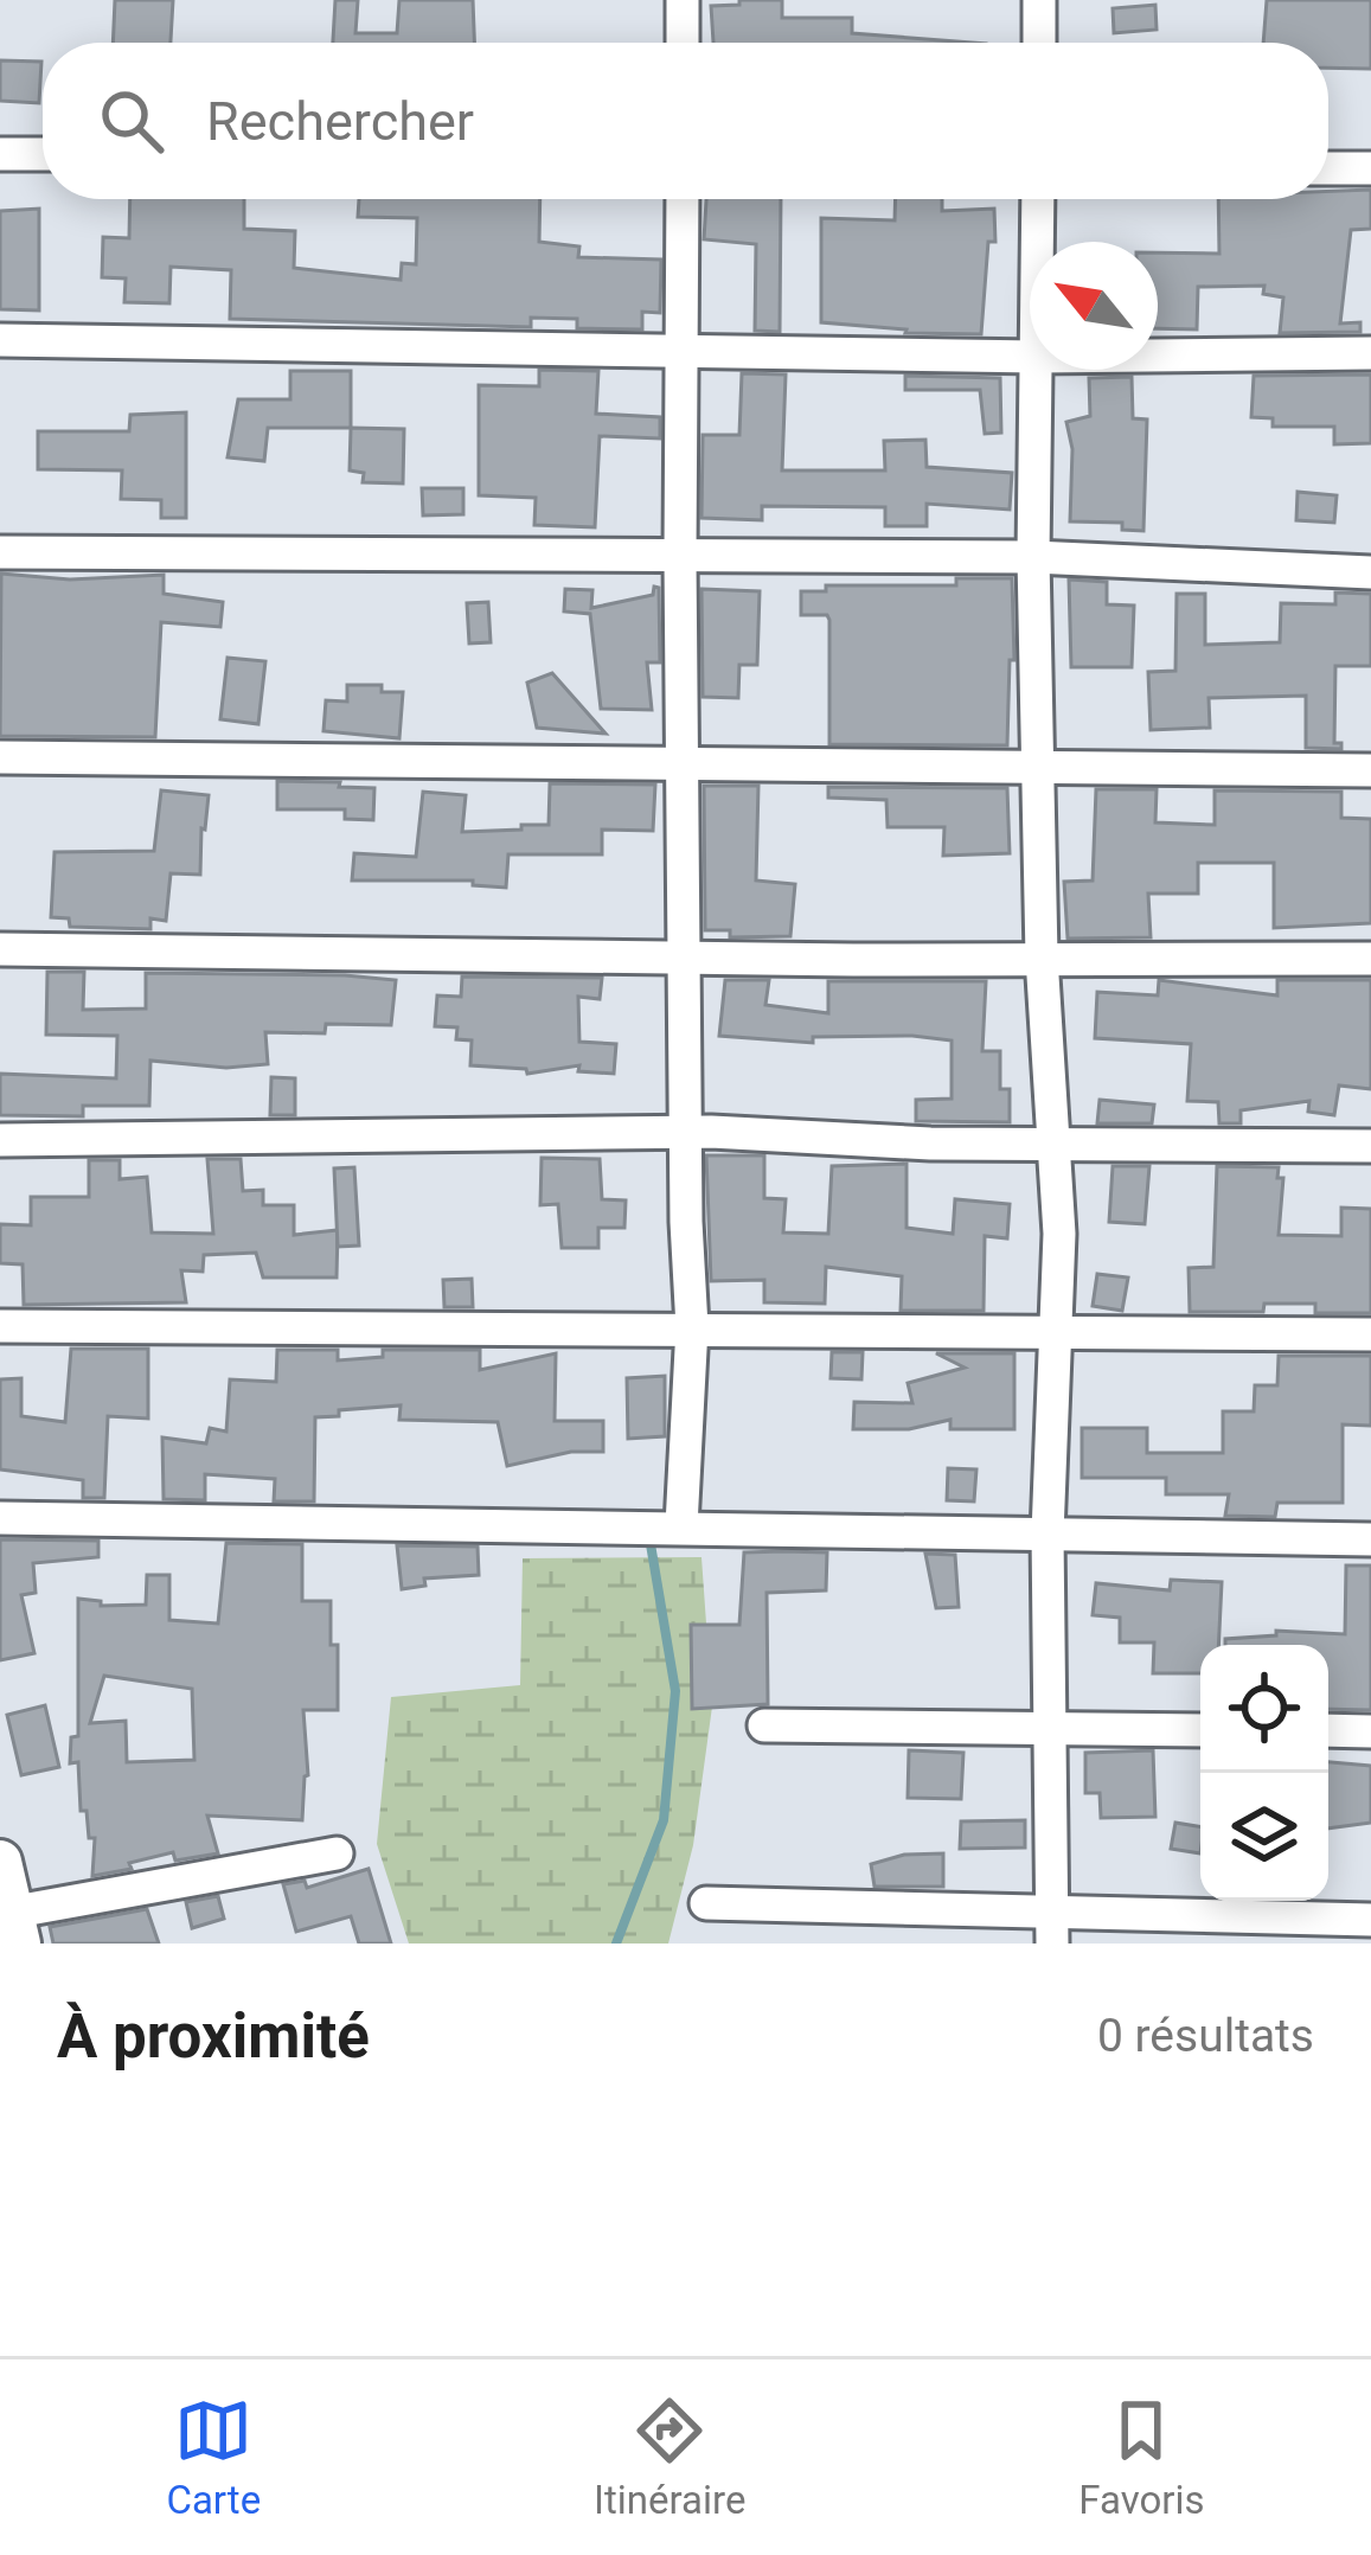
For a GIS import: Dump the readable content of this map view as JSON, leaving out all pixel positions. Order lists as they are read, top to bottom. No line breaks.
{"north":"top left","page":{"search":"Rechercher","heading":["À proximité","0 résultats"],"nav":["Carte","Itinéraire","Favoris"]}}
